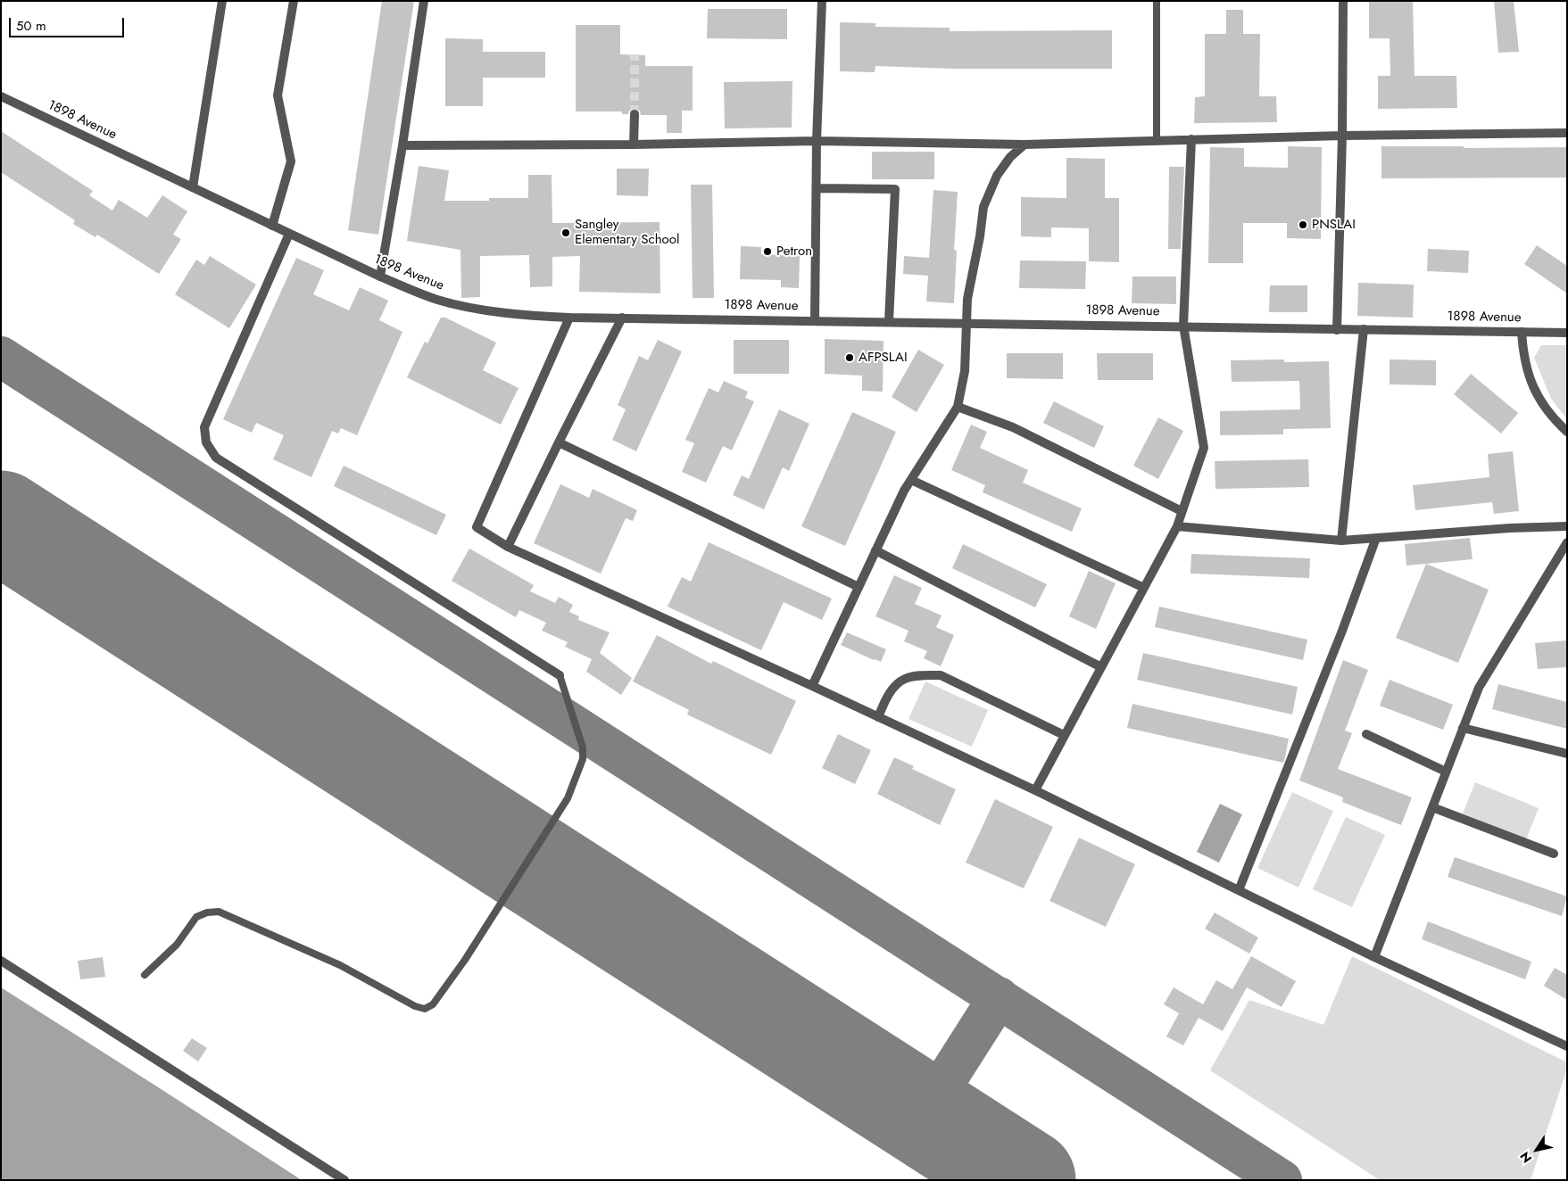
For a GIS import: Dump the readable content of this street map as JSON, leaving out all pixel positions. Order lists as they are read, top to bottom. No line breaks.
{"streets":{"street":["1898 Avenue"]},"places":["PNSLAI","Sangley Elementary School","Petron","AFPSLAI"],"scale_bar":"50 m","north":"bottom left"}
